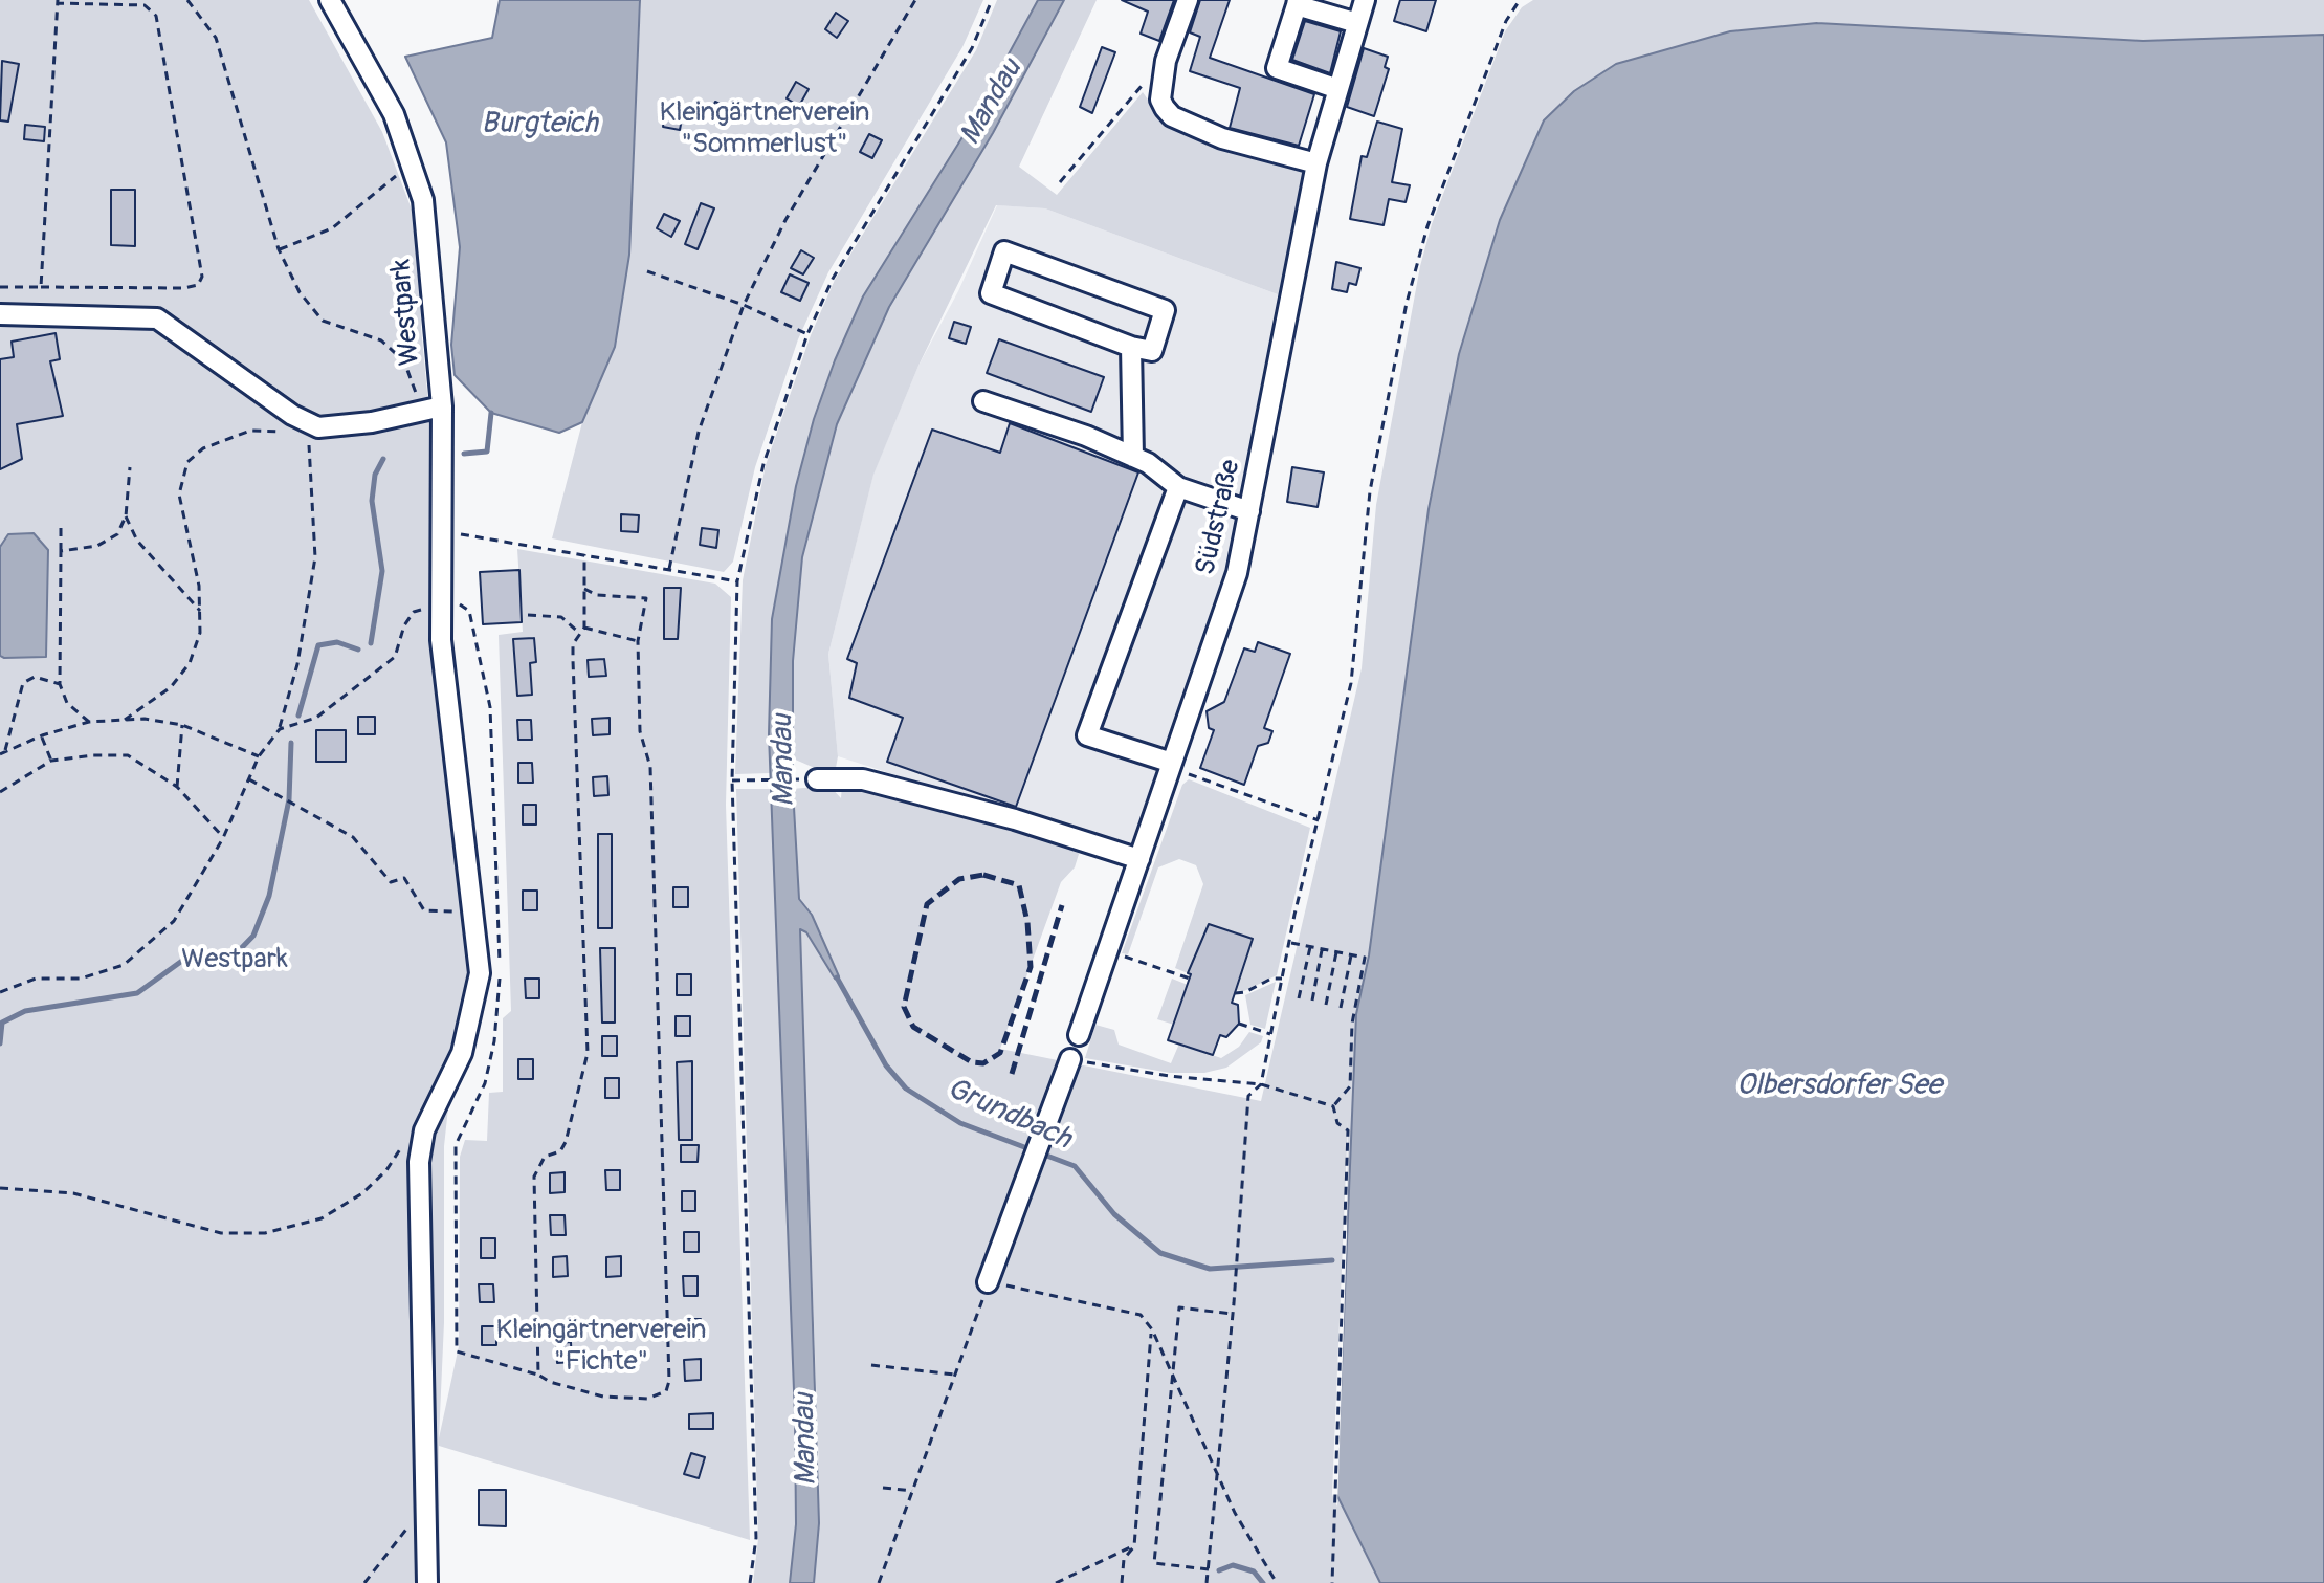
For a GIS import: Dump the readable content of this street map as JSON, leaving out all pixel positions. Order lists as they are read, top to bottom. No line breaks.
{"streets":{"street":["Westpark","Südstraße"]},"water":["Mandau","Burgteich","Olbersdorfer See","Grundbach"],"parks":["Kleingärtnerverein \"Sommerlust\"","Westpark","Kleingärtnerverein \"Fichte\""]}
